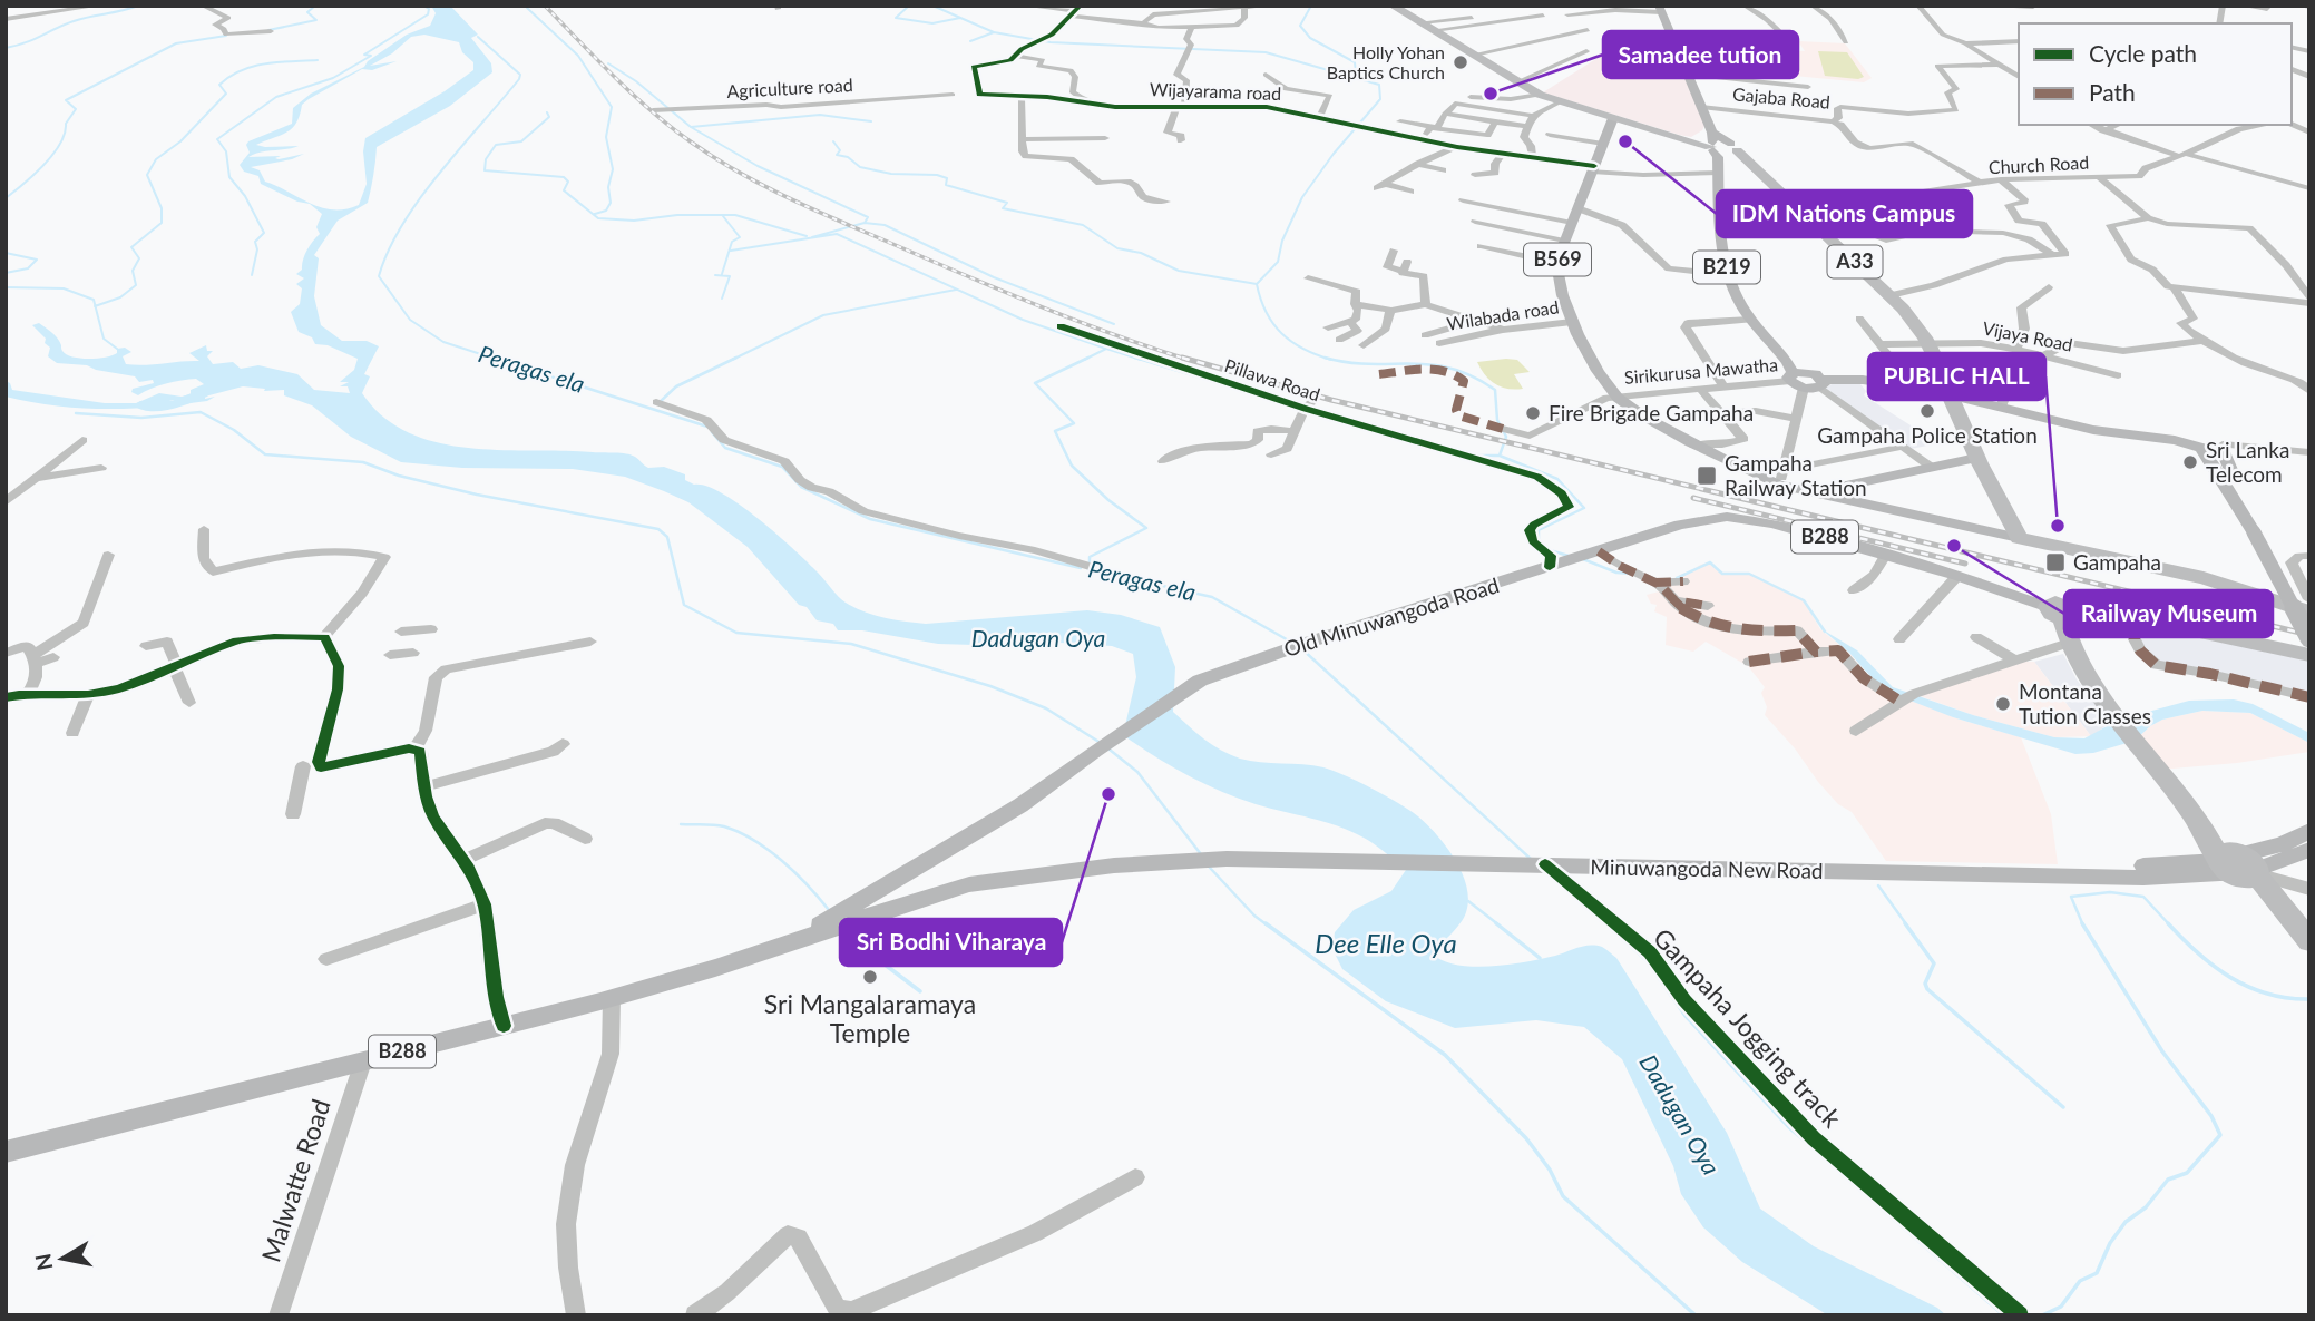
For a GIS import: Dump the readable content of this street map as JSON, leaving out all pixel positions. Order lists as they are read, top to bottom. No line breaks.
{"streets":{"highway":["A33"],"main road":["B569","B219","B288","Old Minuwangoda Road","Minuwangoda New Road"],"street":["Agriculture road","Wijayarama road","Gajaba Road","Church Road","Wilabada road","Vijaya Road","Sirikurusa Mawatha","Pillawa Road","Malwatte Road"],"cycle path":["Gampaha Jogging track"]},"crossings":[["Wijayarama road","B569"],["Wijayarama road","B219"],["Church Road","A33"],["B569","A33"],["B569","Wilabada road"],["B569","Sirikurusa Mawatha"],["A33","B219"],["A33","Vijaya Road"],["B219","Sirikurusa Mawatha"],["Pillawa Road","Old Minuwangoda Road"],["B288","Old Minuwangoda Road"],["B288","Minuwangoda New Road"],["B288","Malwatte Road"],["Old Minuwangoda Road","Minuwangoda New Road"]],"water":["Peragas ela","Dadugan Oya","Dee Elle Oya"],"places":{"other":["Holly Yohan Baptics Church","Samadee tution","IDM Nations Campus","Gampaha Police Station","Fire Brigade Gampaha","Sri Lanka Telecom","PUBLIC HALL","Railway Museum","Montana Tution Classes","Sri Bodhi Viharaya","Sri Mangalaramaya Temple"],"transit":["Gampaha Railway Station","Gampaha"]},"legend":["Cycle path","Path"],"north":"left"}
